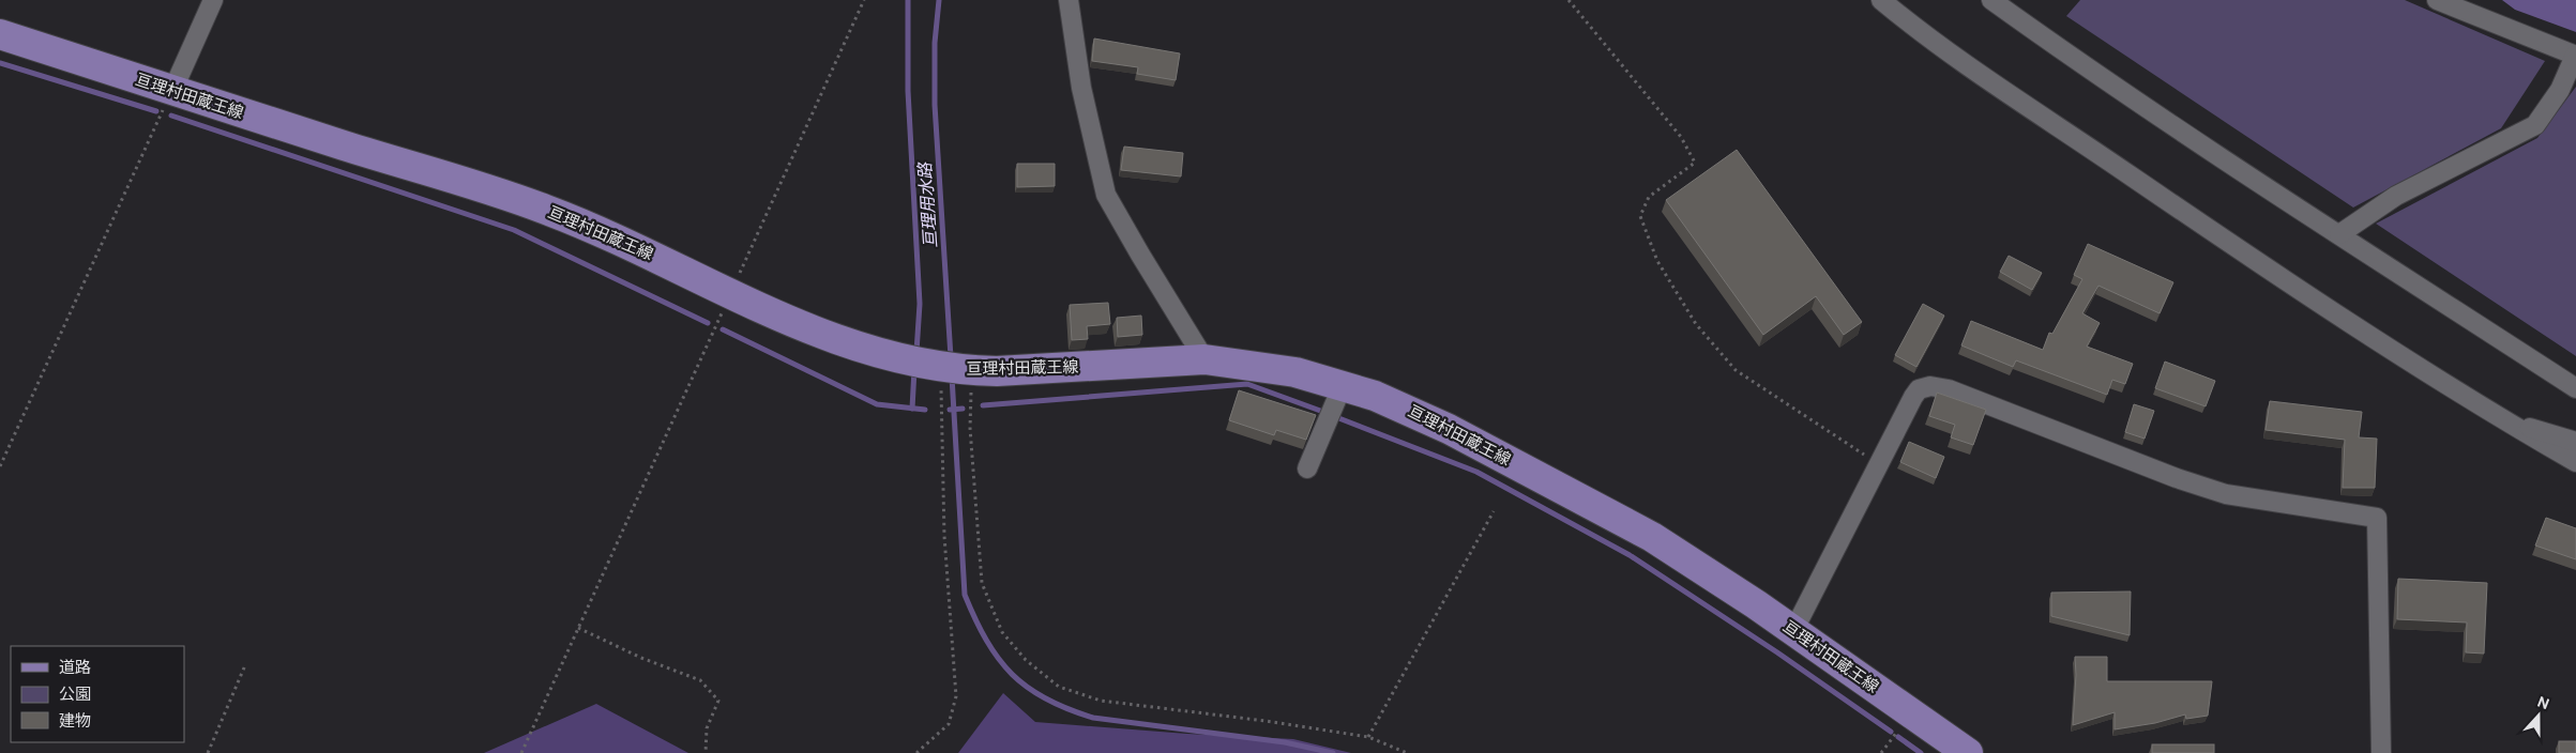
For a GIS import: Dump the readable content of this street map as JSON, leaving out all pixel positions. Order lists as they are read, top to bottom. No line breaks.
{"streets":{"main road":["亘理村田蔵王線"]},"water":["亘理用水路"],"legend":["道路","公園","建物"],"north":"top"}
